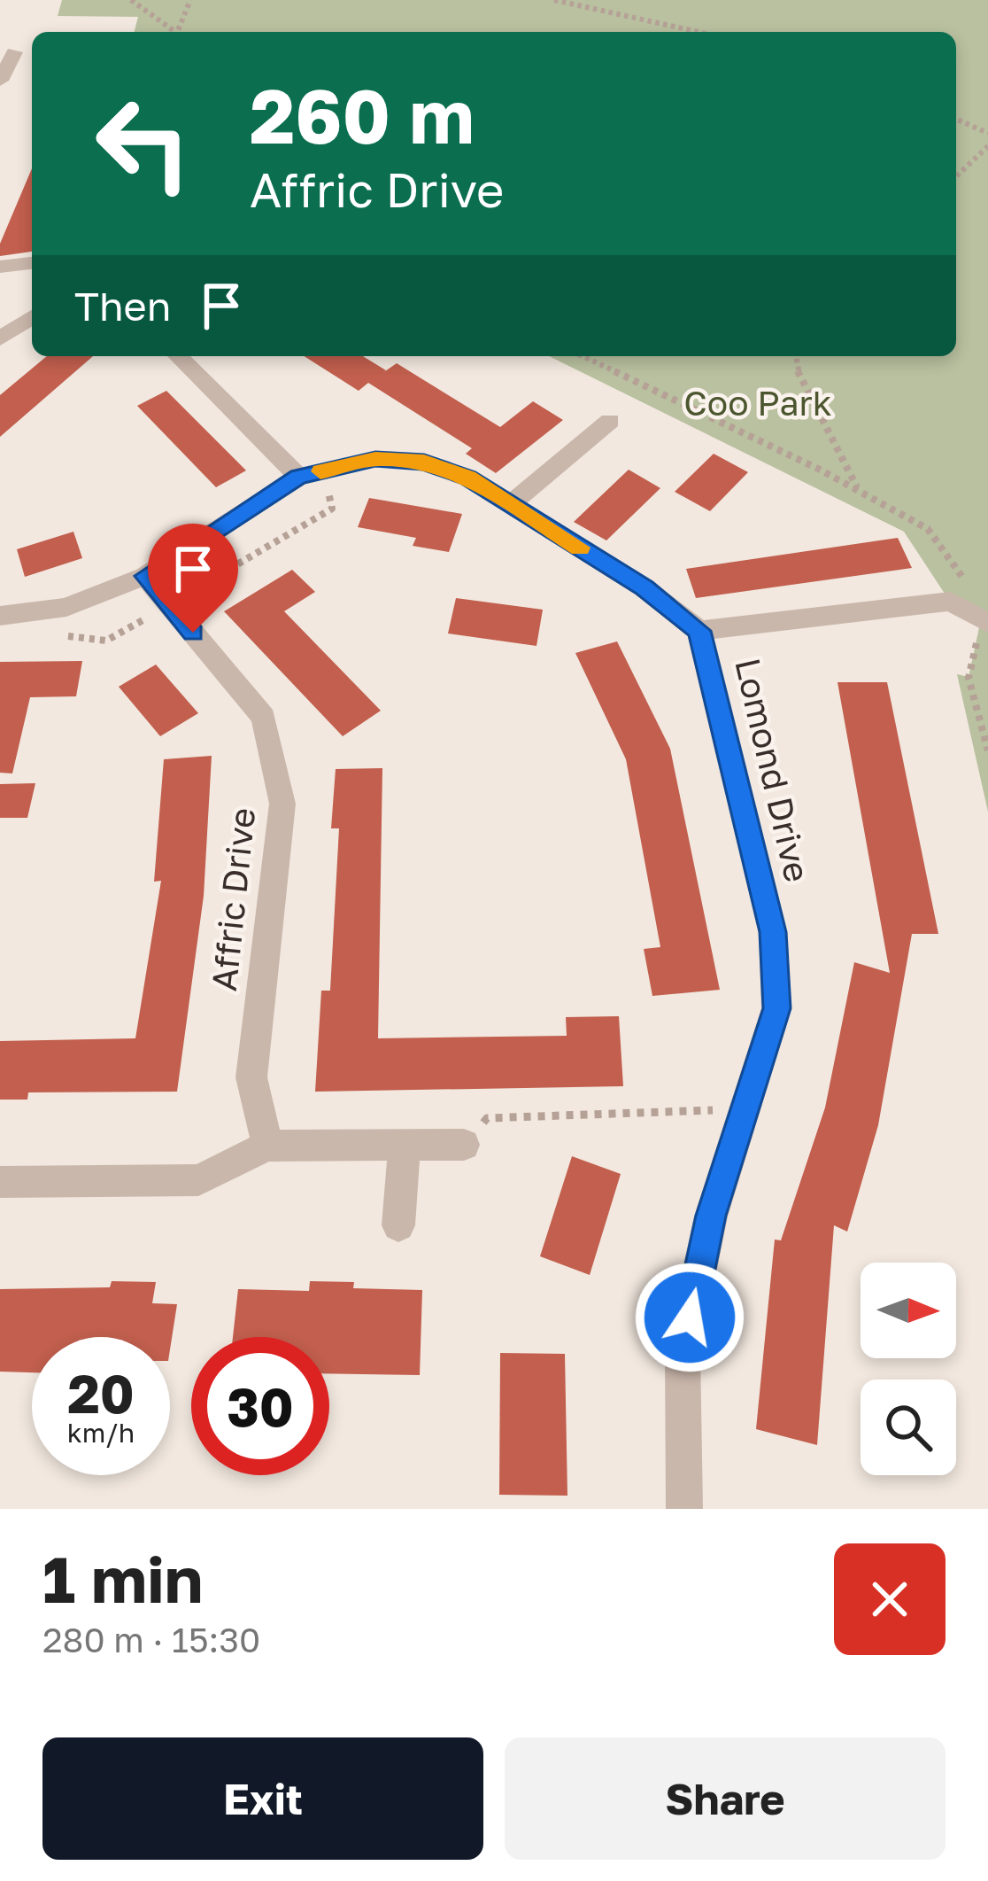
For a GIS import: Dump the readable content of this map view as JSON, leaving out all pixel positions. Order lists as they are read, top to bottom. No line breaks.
{"streets":{"street":["Lomond Drive","Affric Drive"]},"crossings":[["Lomond Drive","Affric Drive"]],"parks":["Coo Park"],"north":"right","page":{"turn":["260 m","Affric Drive"],"then":"Then","speed":"20 km/h","limit":"30","heading":["1 min","280 m · 15:30"],"buttons":["Exit","Share"]}}
